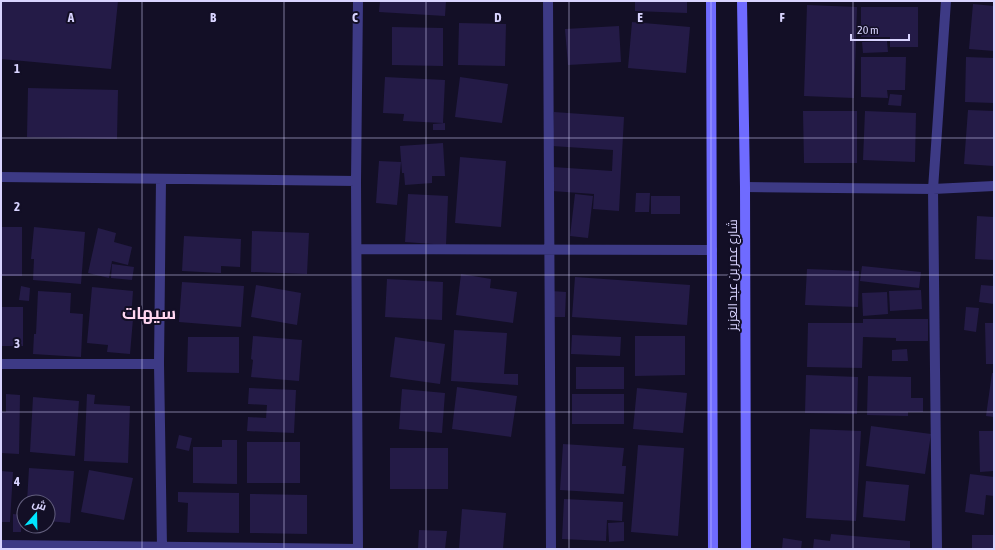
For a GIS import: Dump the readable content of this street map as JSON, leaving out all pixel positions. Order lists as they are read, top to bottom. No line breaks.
{"streets":{"main road":["شارع عمر بن عبد العزيز"]},"districts":["سيهات"],"scale_bar":"20 m","north":"top","grid":{"columns":["A","B","C","D","E","F"],"rows":["1","2","3","4"]}}
